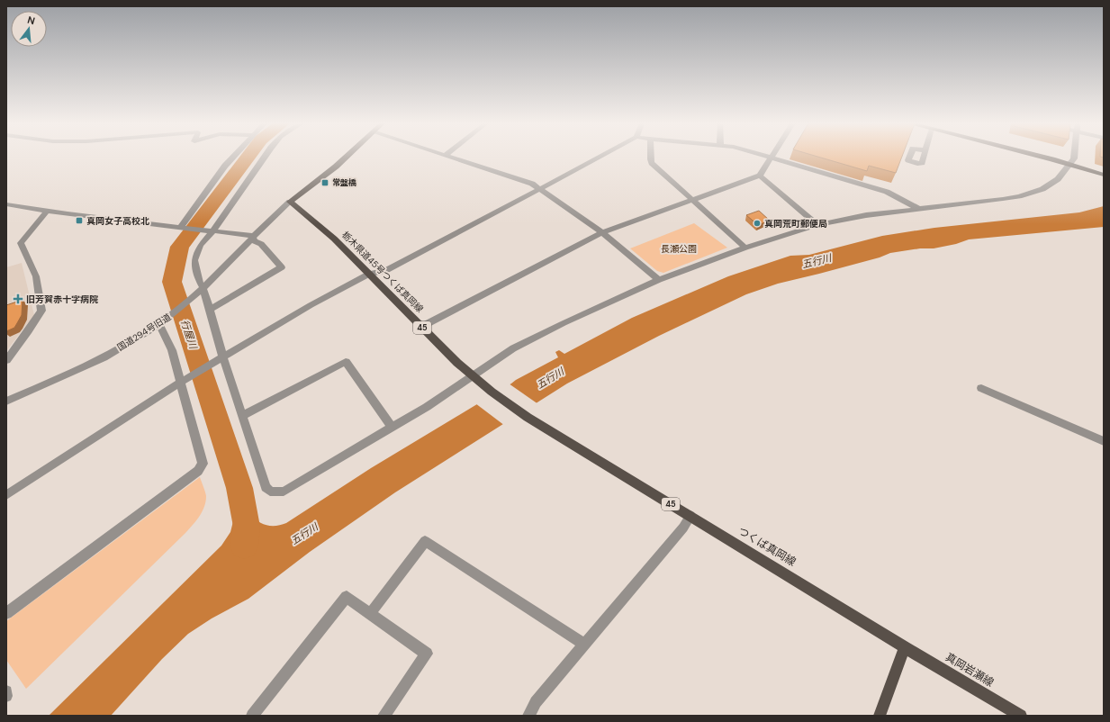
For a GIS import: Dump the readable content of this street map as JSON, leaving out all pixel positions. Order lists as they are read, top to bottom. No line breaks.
{"streets":{"main road":["栃木県道45号つくば真岡線","45","つくば真岡線","真岡岩瀬線"],"street":["国道294号旧道"]},"crossings":[["栃木県道45号つくば真岡線","国道294号旧道"],["栃木県道45号つくば真岡線","つくば真岡線"],["つくば真岡線","真岡岩瀬線"]],"water":["五行川","行屋川"],"parks":["長瀬公園"],"places":{"transit":["常盤橋","真岡女子高校北"],"other":["真岡荒町郵便局"],"health":["旧芳賀赤十字病院"]},"north":"top"}
